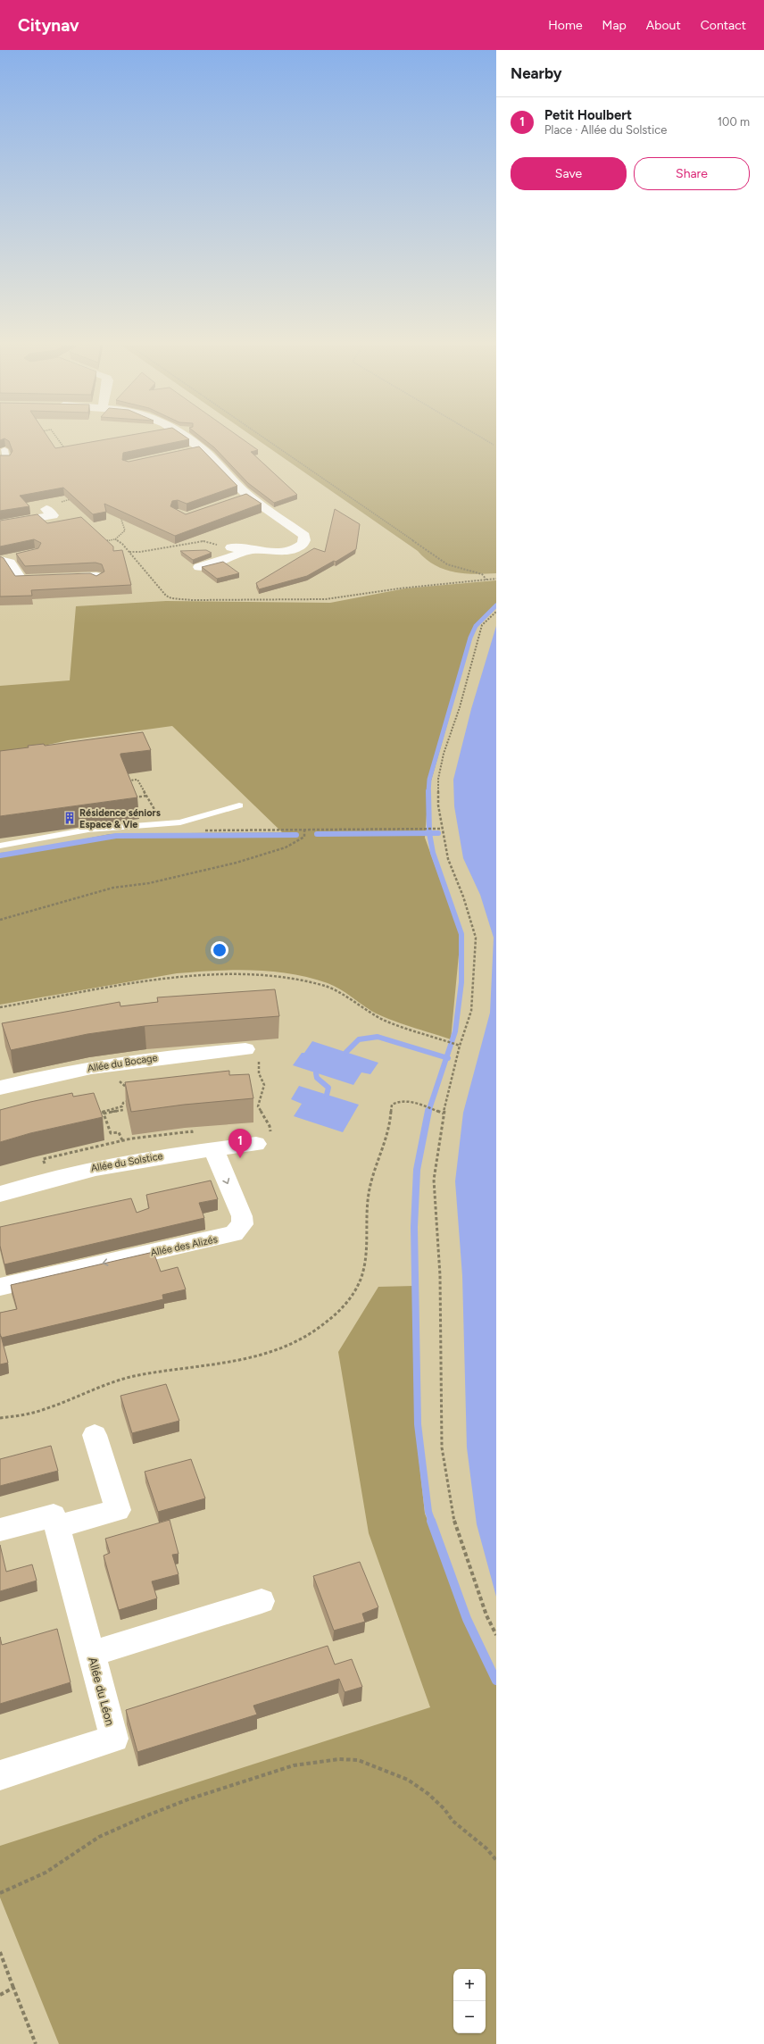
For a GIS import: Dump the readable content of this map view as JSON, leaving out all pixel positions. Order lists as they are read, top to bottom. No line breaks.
{"streets":{"street":["Allée du Bocage","Allée du Solstice","Allée des Alizés","Allée du Léon"]},"crossings":[["Allée du Solstice","Allée des Alizés"]],"places":{"building":["Résidence séniors Espace & Vie"]},"page":{"header":"Citynav","nav":["Home","Map","About","Contact"],"heading":"Nearby","list":[{"mark":"1","name":"Petit Houlbert","note":"Place · Allée du Solstice","value":"100 m"}],"buttons":["Save","Share"],"pins":"1","map_buttons":["+","−"]}}
